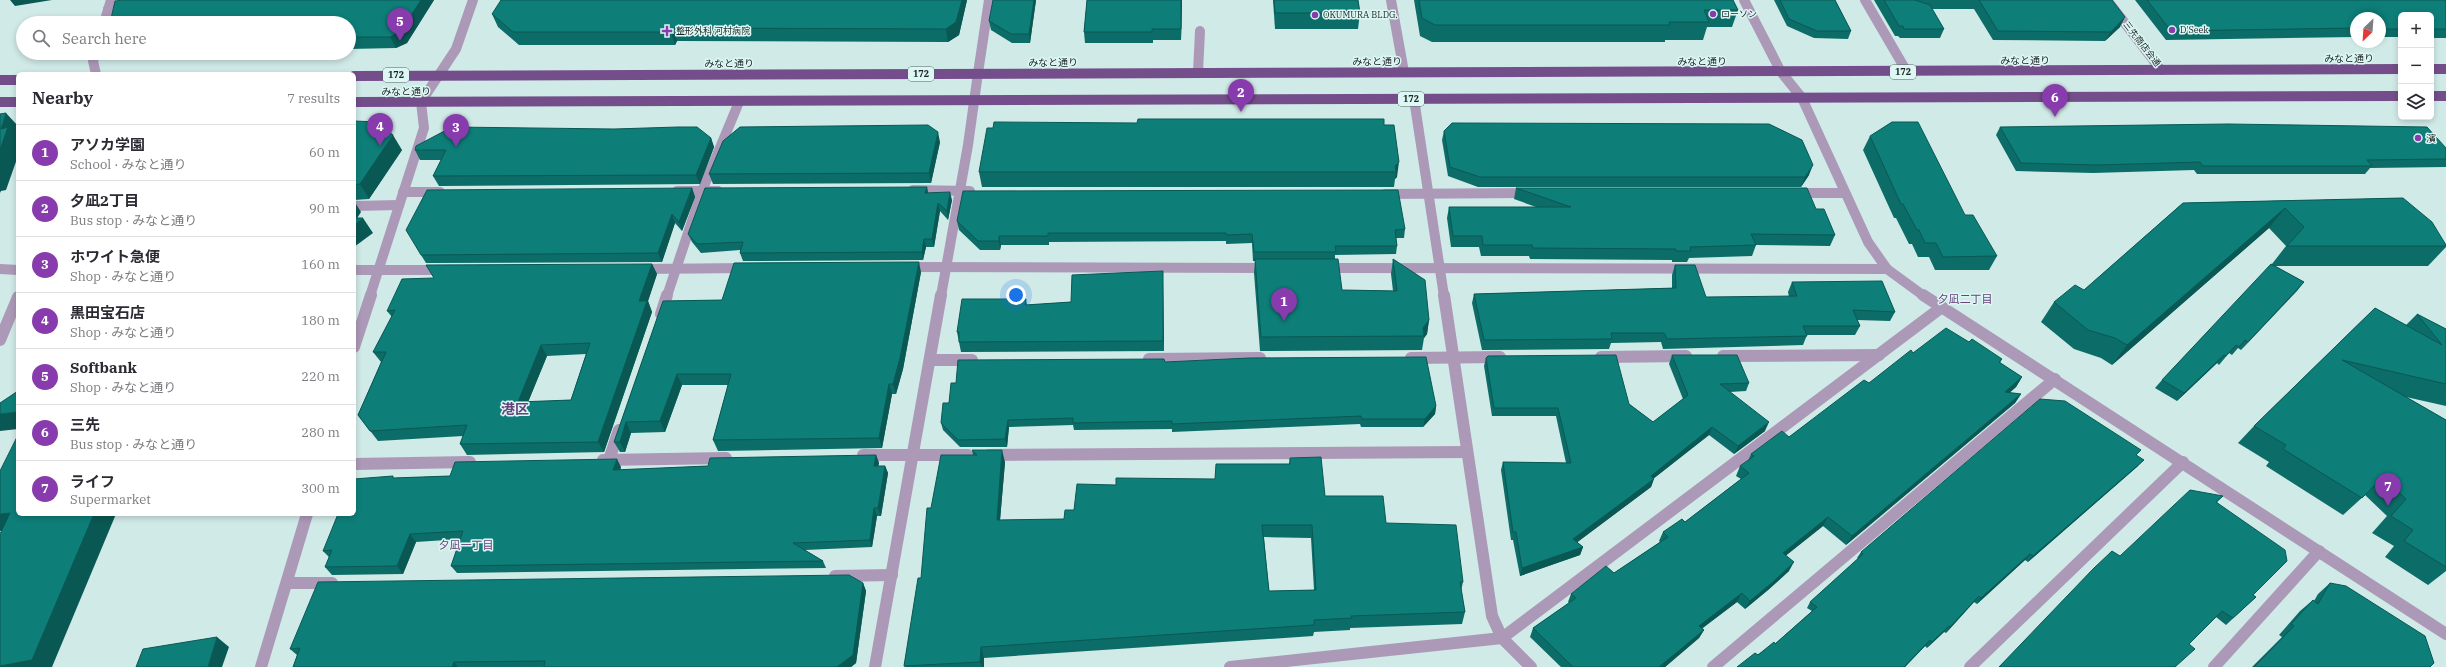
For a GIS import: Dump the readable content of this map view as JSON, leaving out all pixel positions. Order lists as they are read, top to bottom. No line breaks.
{"streets":{"highway":["みなと通り","172"],"street":["三先商店会通"]},"crossings":[["三先商店会通","みなと通り"]],"districts":["夕凪二丁目","港区","夕凪一丁目"],"places":{"other":["ローソン","OKUMURA BLDG.","D'Seek","濱"],"health":["整形外科 河村病院"]},"north":"bottom left","page":{"pins":["5","2","6","4","3","1","7"],"map_buttons":["+","−"],"search":"Search here","heading":["Nearby","7 results"],"list":[{"mark":"1","name":"アソカ学園","note":"School · みなと通り","value":"60 m"},{"mark":"2","name":"夕凪2丁目","note":"Bus stop · みなと通り","value":"90 m"},{"mark":"3","name":"ホワイト急便","note":"Shop · みなと通り","value":"160 m"},{"mark":"4","name":"黒田宝石店","note":"Shop · みなと通り","value":"180 m"},{"mark":"5","name":"Softbank","note":"Shop · みなと通り","value":"220 m"},{"mark":"6","name":"三先","note":"Bus stop · みなと通り","value":"280 m"},{"mark":"7","name":"ライフ","note":"Supermarket","value":"300 m"}]}}
